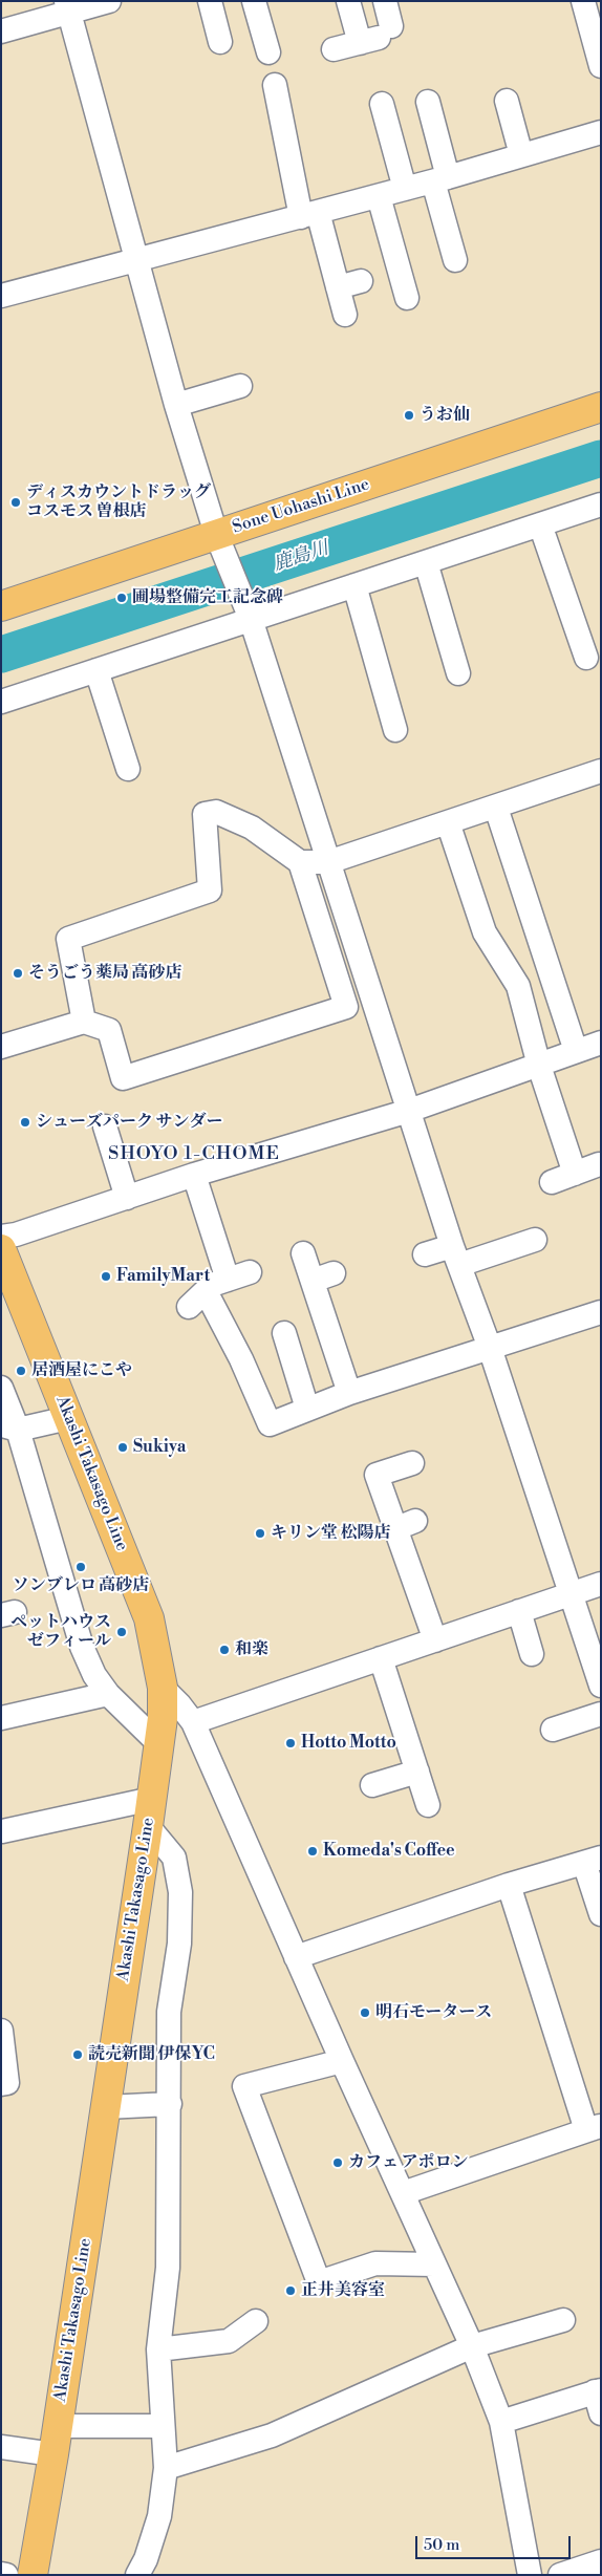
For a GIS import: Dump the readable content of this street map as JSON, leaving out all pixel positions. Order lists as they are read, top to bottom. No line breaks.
{"streets":{"main road":["Sone Uohashi Line","Akashi Takasago Line"]},"districts":["SHOYO 1-CHOME"],"water":["鹿島川"],"places":["うお仙","ディスカウントドラッグ コスモス 曽根店","圃場整備完工記念碑","そうごう薬局 高砂店","シューズパーク サンダー","FamilyMart","居酒屋にこや","Sukiya","キリン堂 松陽店","ソンブレロ 高砂店","ペットハウス ゼフィール","和楽","Hotto Motto","Komeda's Coffee","明石モータース","読売新聞 伊保YC","カフェ アポロン","正井美容室"],"scale_bar":"50 m"}
